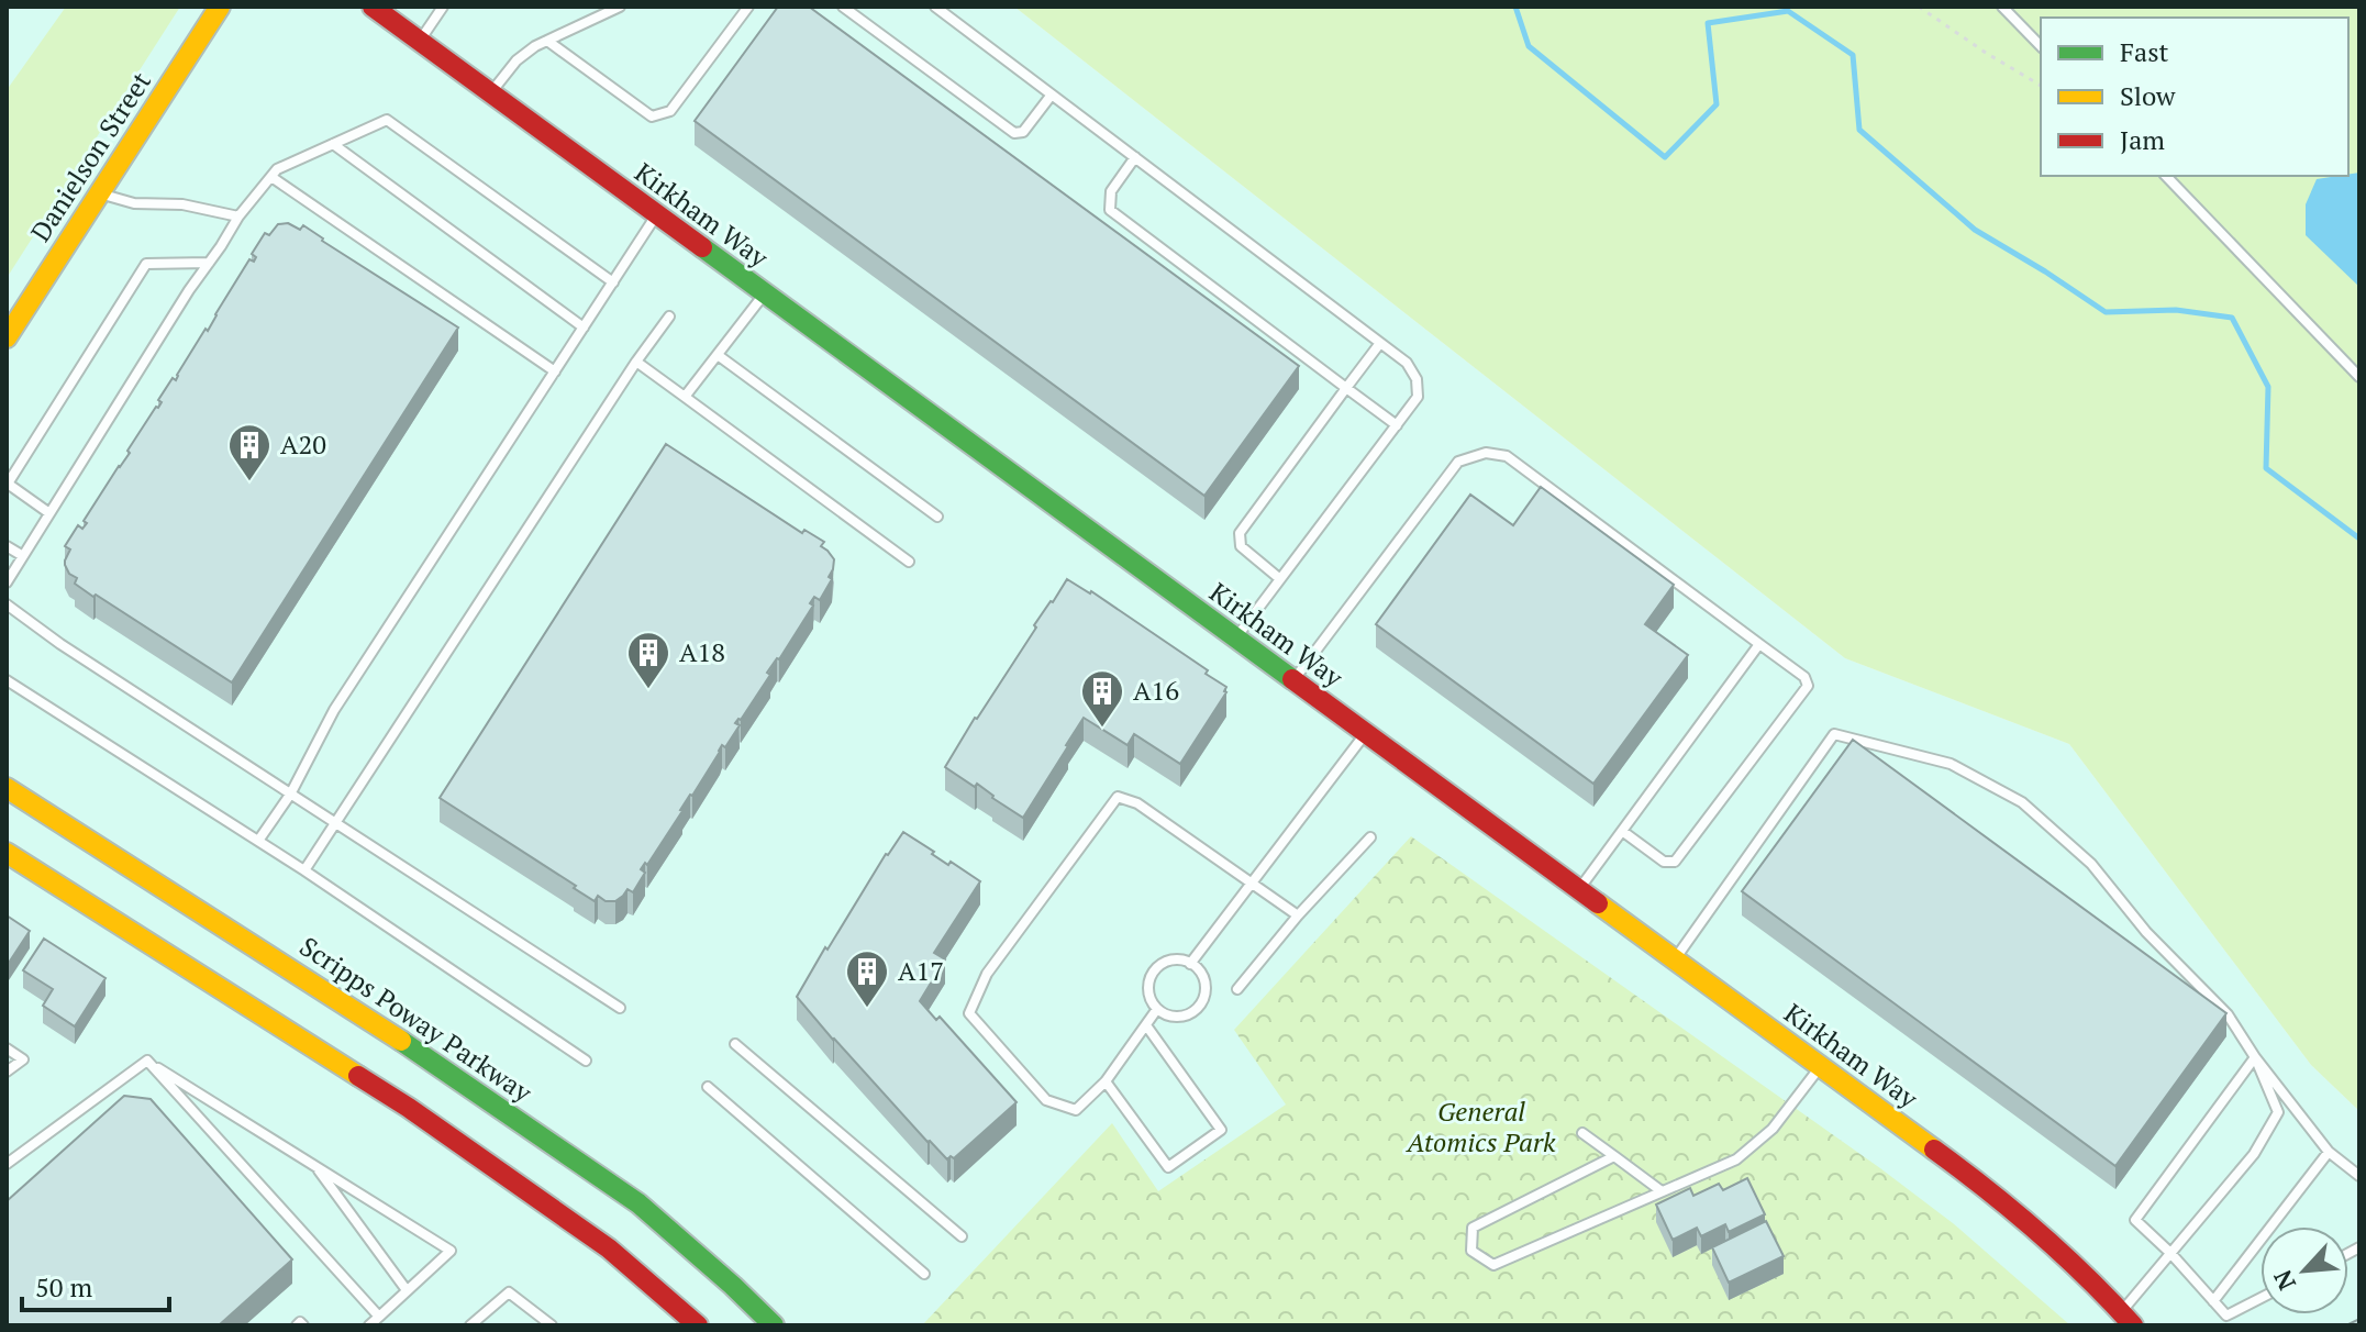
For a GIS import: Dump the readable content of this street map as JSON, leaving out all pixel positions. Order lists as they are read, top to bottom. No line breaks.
{"streets":{"main road":["Danielson Street","Kirkham Way","Scripps Poway Parkway"]},"parks":["General Atomics Park"],"places":{"building":["A20","A18","A16","A17"]},"legend":["Fast","Slow","Jam"],"scale_bar":"50 m","north":"bottom left"}
